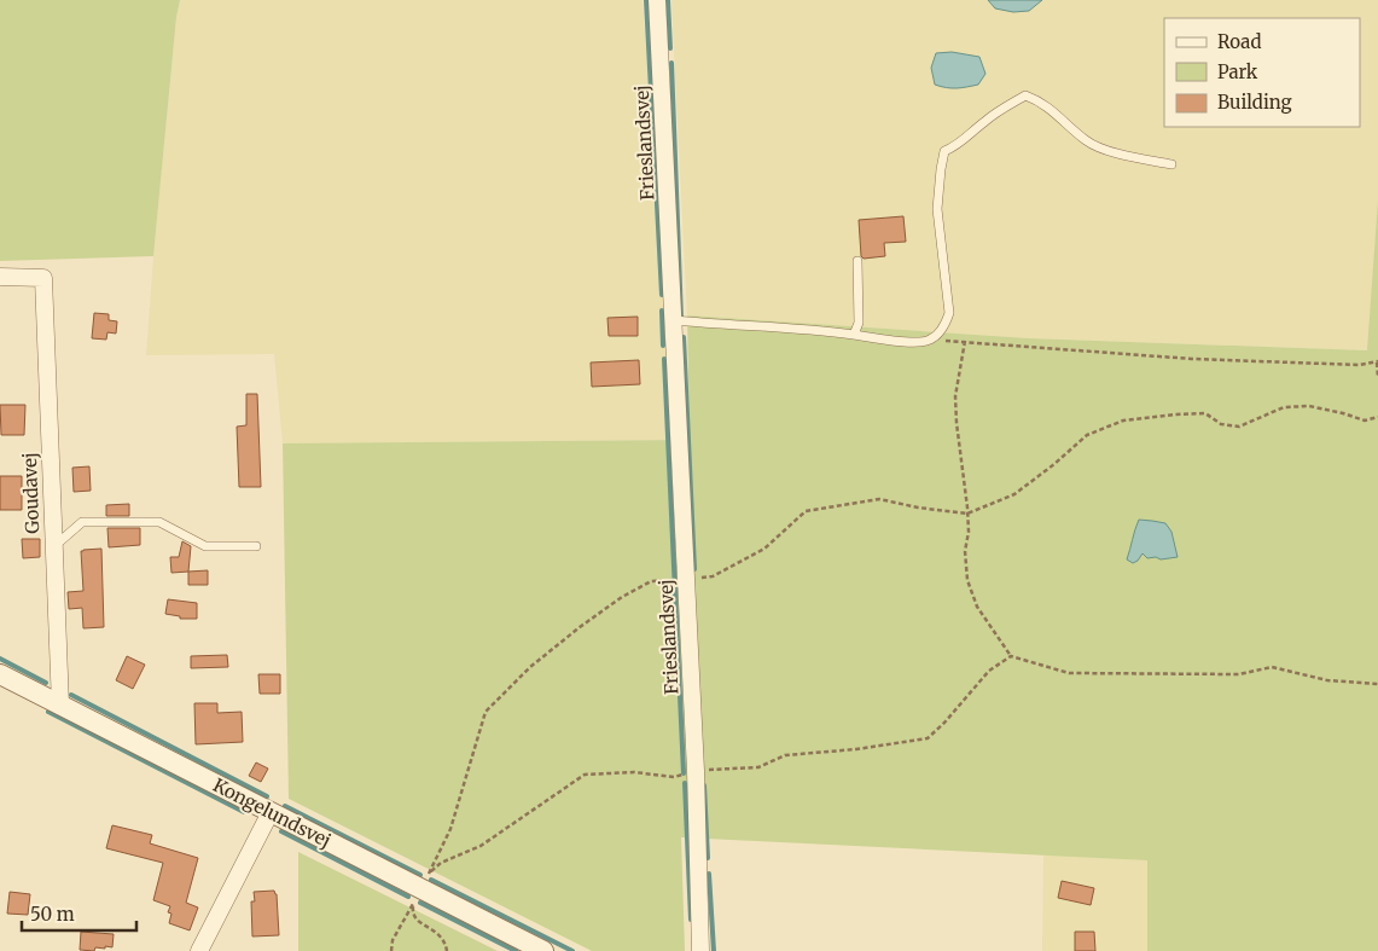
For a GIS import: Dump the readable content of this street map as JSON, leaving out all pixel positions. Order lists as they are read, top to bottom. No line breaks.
{"streets":{"street":["Frieslandsvej","Goudavej","Kongelundsvej"]},"crossings":[["Goudavej","Kongelundsvej"]],"legend":["Road","Park","Building"],"scale_bar":"50 m"}
